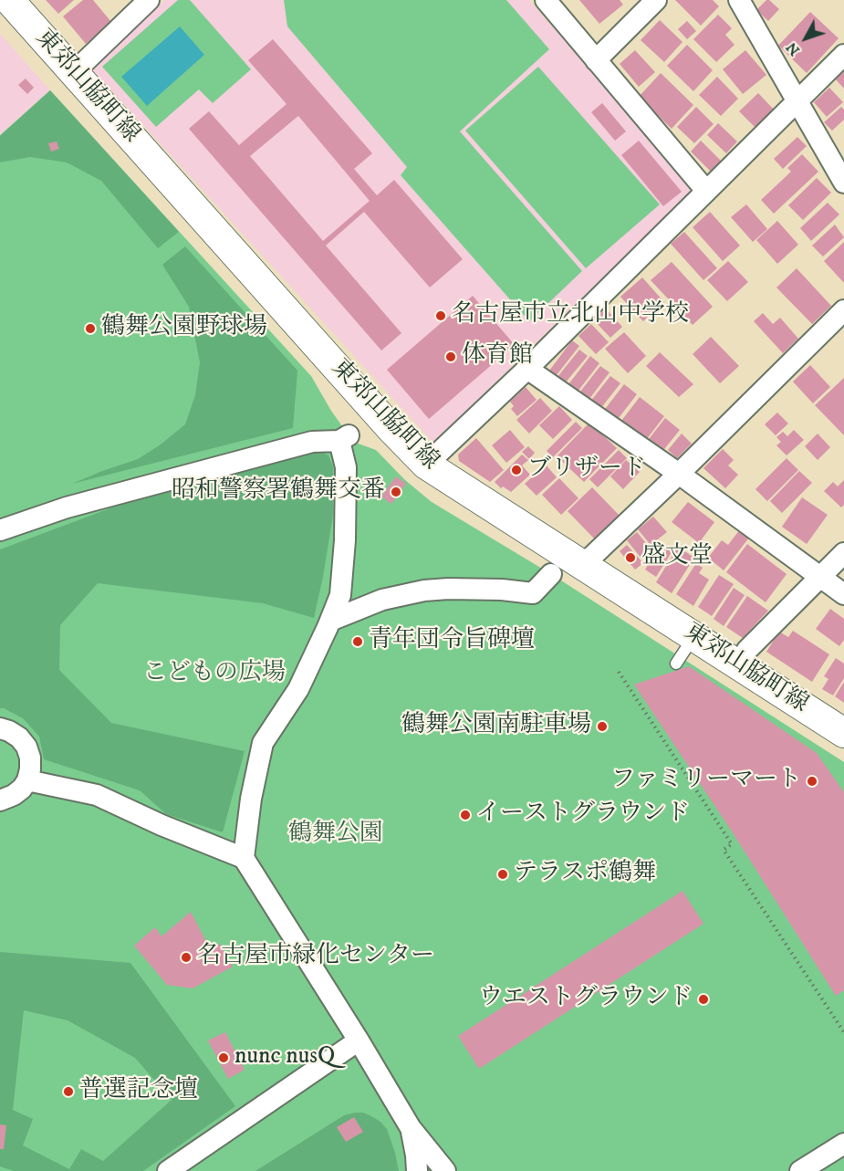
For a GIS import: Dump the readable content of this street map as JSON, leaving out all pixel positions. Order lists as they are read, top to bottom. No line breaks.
{"streets":{"street":["東郊山脇町線"]},"parks":["こどもの広場","鶴舞公園"],"places":["名古屋市立北山中学校","鶴舞公園野球場","体育館","ブリザード","昭和警察署鶴舞交番","盛文堂","青年団令旨碑壇","鶴舞公園南駐車場","ファミリーマート","イーストグラウンド","テラスポ鶴舞","名古屋市緑化センター","ウエストグラウンド","nunc nusQ","普選記念壇"],"north":"bottom left"}
